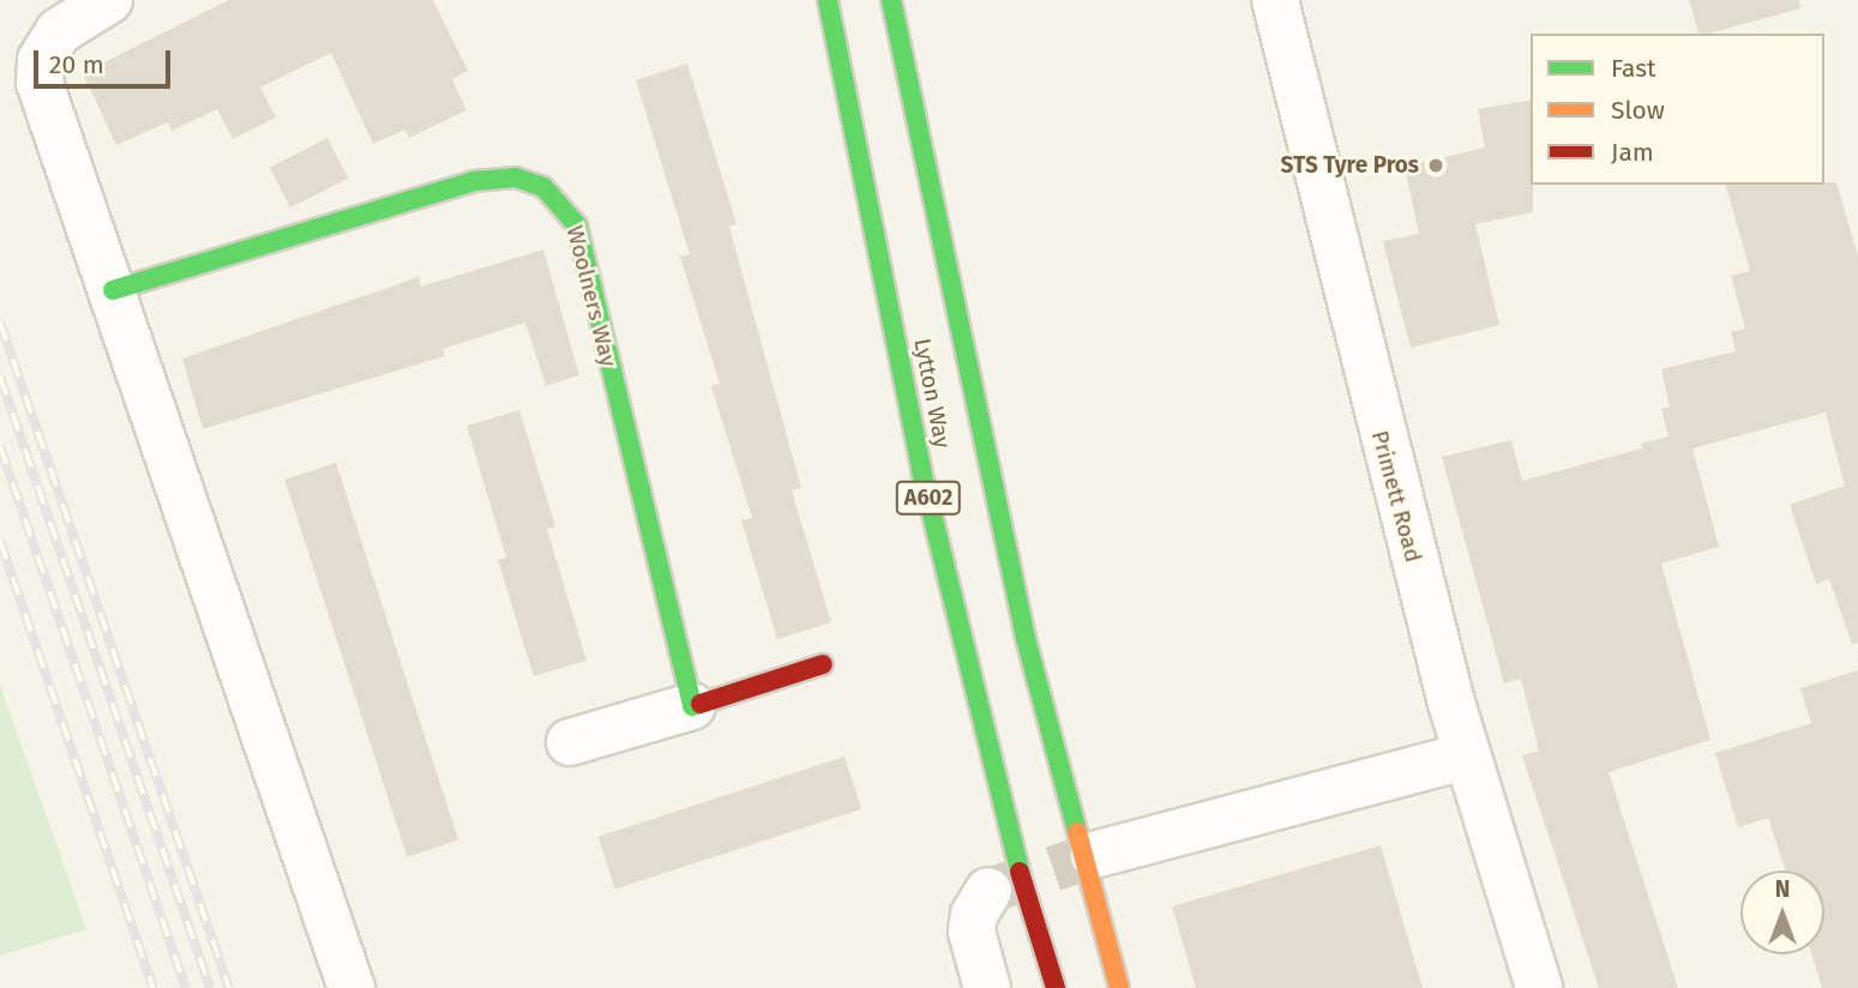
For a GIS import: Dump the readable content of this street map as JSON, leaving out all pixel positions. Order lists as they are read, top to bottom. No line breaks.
{"streets":{"main road":["Woolners Way","Lytton Way","A602"],"street":["Primett Road"]},"places":["STS Tyre Pros"],"legend":["Fast","Slow","Jam"],"scale_bar":"20 m","north":"top"}
